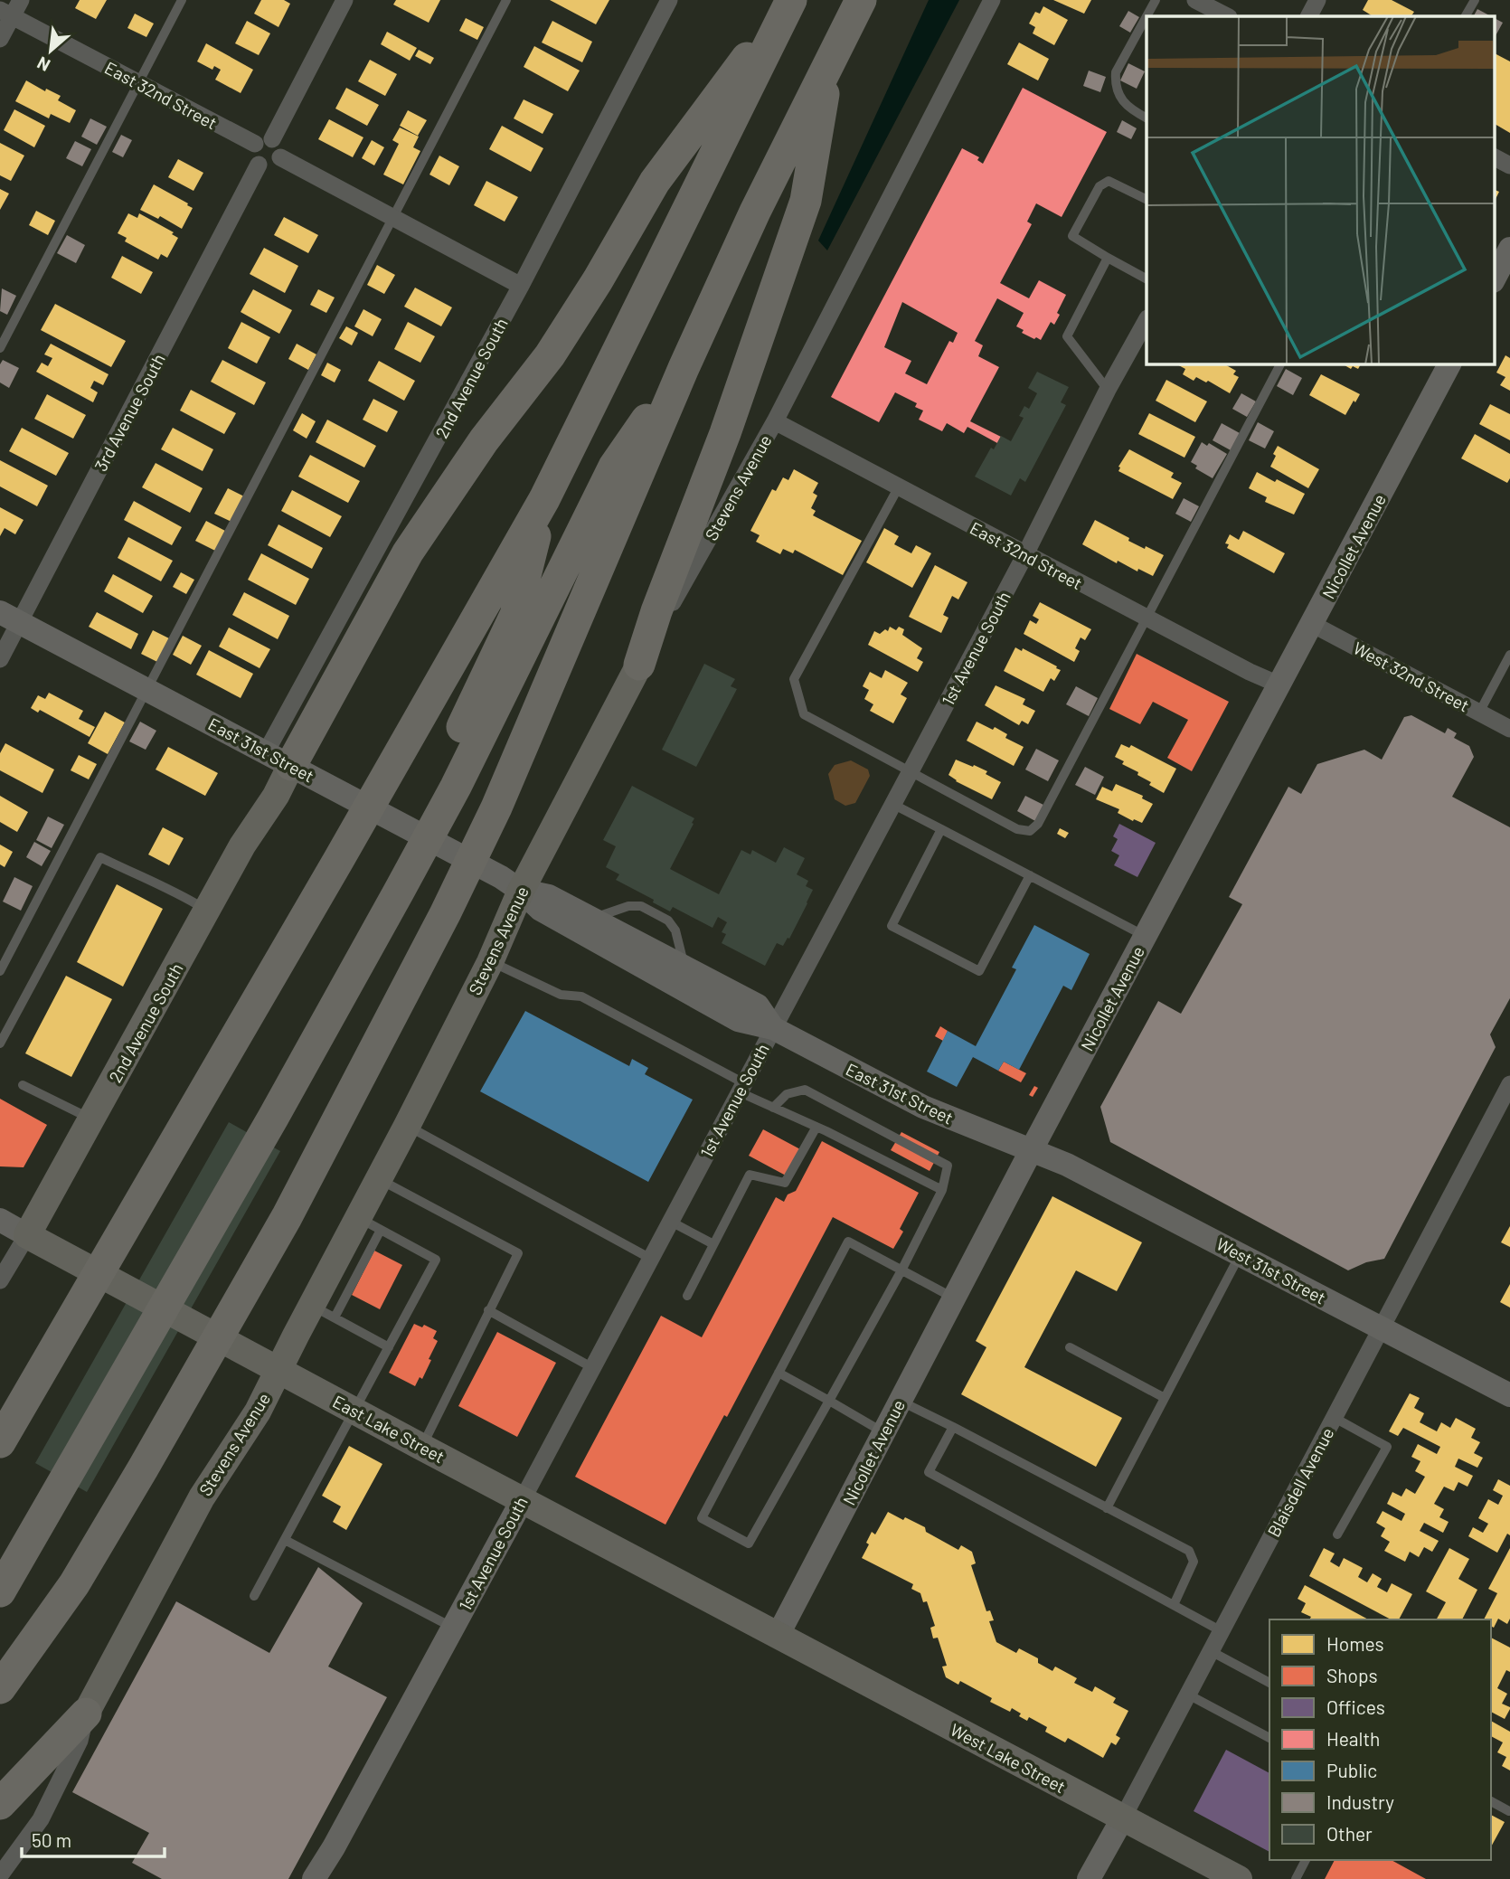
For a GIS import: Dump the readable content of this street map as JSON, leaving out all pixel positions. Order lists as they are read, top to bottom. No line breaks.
{"streets":{"main road":["2nd Avenue South","Stevens Avenue","East Lake Street","West Lake Street"],"street":["East 32nd Street","3rd Avenue South","Nicollet Avenue","1st Avenue South","West 32nd Street","East 31st Street","West 31st Street","Blaisdell Avenue"]},"crossings":[["East 32nd Street","3rd Avenue South"],["East 32nd Street","Stevens Avenue"],["East 32nd Street","Nicollet Avenue"],["East 32nd Street","1st Avenue South"],["2nd Avenue South","East 31st Street"],["2nd Avenue South","East Lake Street"],["3rd Avenue South","East 31st Street"],["Stevens Avenue","East 31st Street"],["Stevens Avenue","East Lake Street"],["Nicollet Avenue","West 32nd Street"],["Nicollet Avenue","East 31st Street"],["Nicollet Avenue","West 31st Street"],["Nicollet Avenue","East Lake Street"],["Nicollet Avenue","West Lake Street"],["1st Avenue South","East 31st Street"],["1st Avenue South","East Lake Street"],["East 31st Street","West 31st Street"],["West 31st Street","Blaisdell Avenue"],["East Lake Street","West Lake Street"],["Blaisdell Avenue","West Lake Street"]],"legend":["Homes","Shops","Offices","Health","Public","Industry","Other"],"scale_bar":"50 m","north":"bottom left"}
